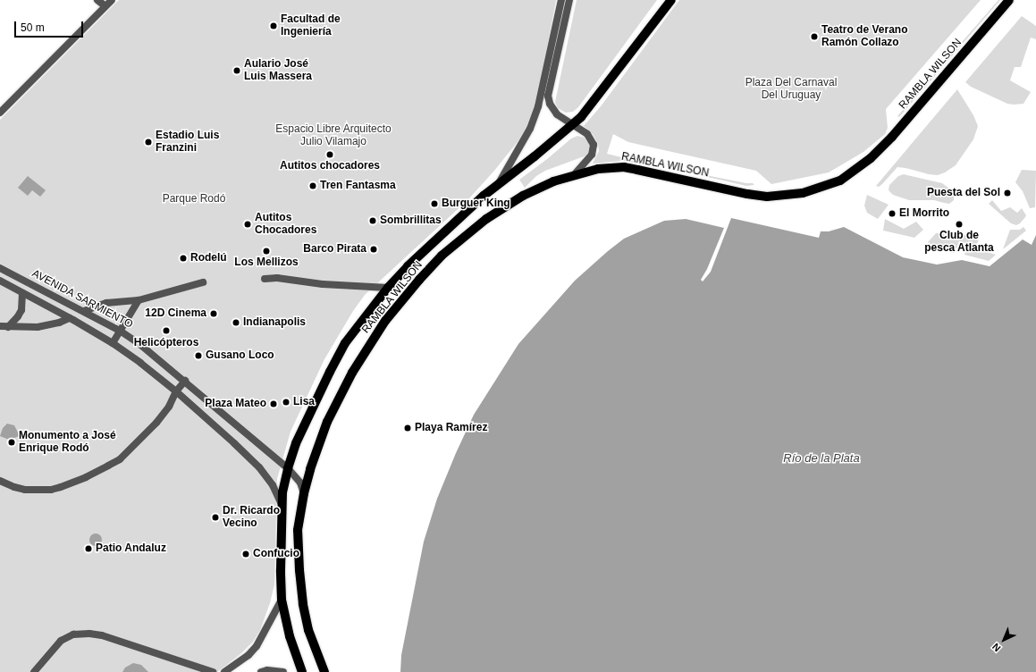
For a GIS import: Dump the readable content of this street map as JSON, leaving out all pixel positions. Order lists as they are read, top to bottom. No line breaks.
{"streets":{"main road":["RAMBLA WILSON"],"street":["AVENIDA SARMIENTO"]},"crossings":[["RAMBLA WILSON","AVENIDA SARMIENTO"]],"water":["Río de la Plata"],"parks":["Plaza Del Carnaval Del Uruguay","Espacio Libre Arquitecto Julio Vilamajo","Parque Rodó"],"places":["Facultad de Ingeniería","Teatro de Verano Ramón Collazo","Aulario José Luis Massera","Estadio Luis Franzini","Autitos chocadores","Tren Fantasma","Puesta del Sol","Burguer King","El Morrito","Sombrillitas","Autitos Chocadores","Club de pesca Atlanta","Barco Pirata","Los Mellizos","Rodelú","12D Cinema","Indianapolis","Helicópteros","Gusano Loco","Lisa","Plaza Mateo","Playa Ramírez","Monumento a José Enrique Rodó","Dr. Ricardo Vecino","Patio Andaluz","Confucio"],"scale_bar":"50 m","north":"bottom left"}
